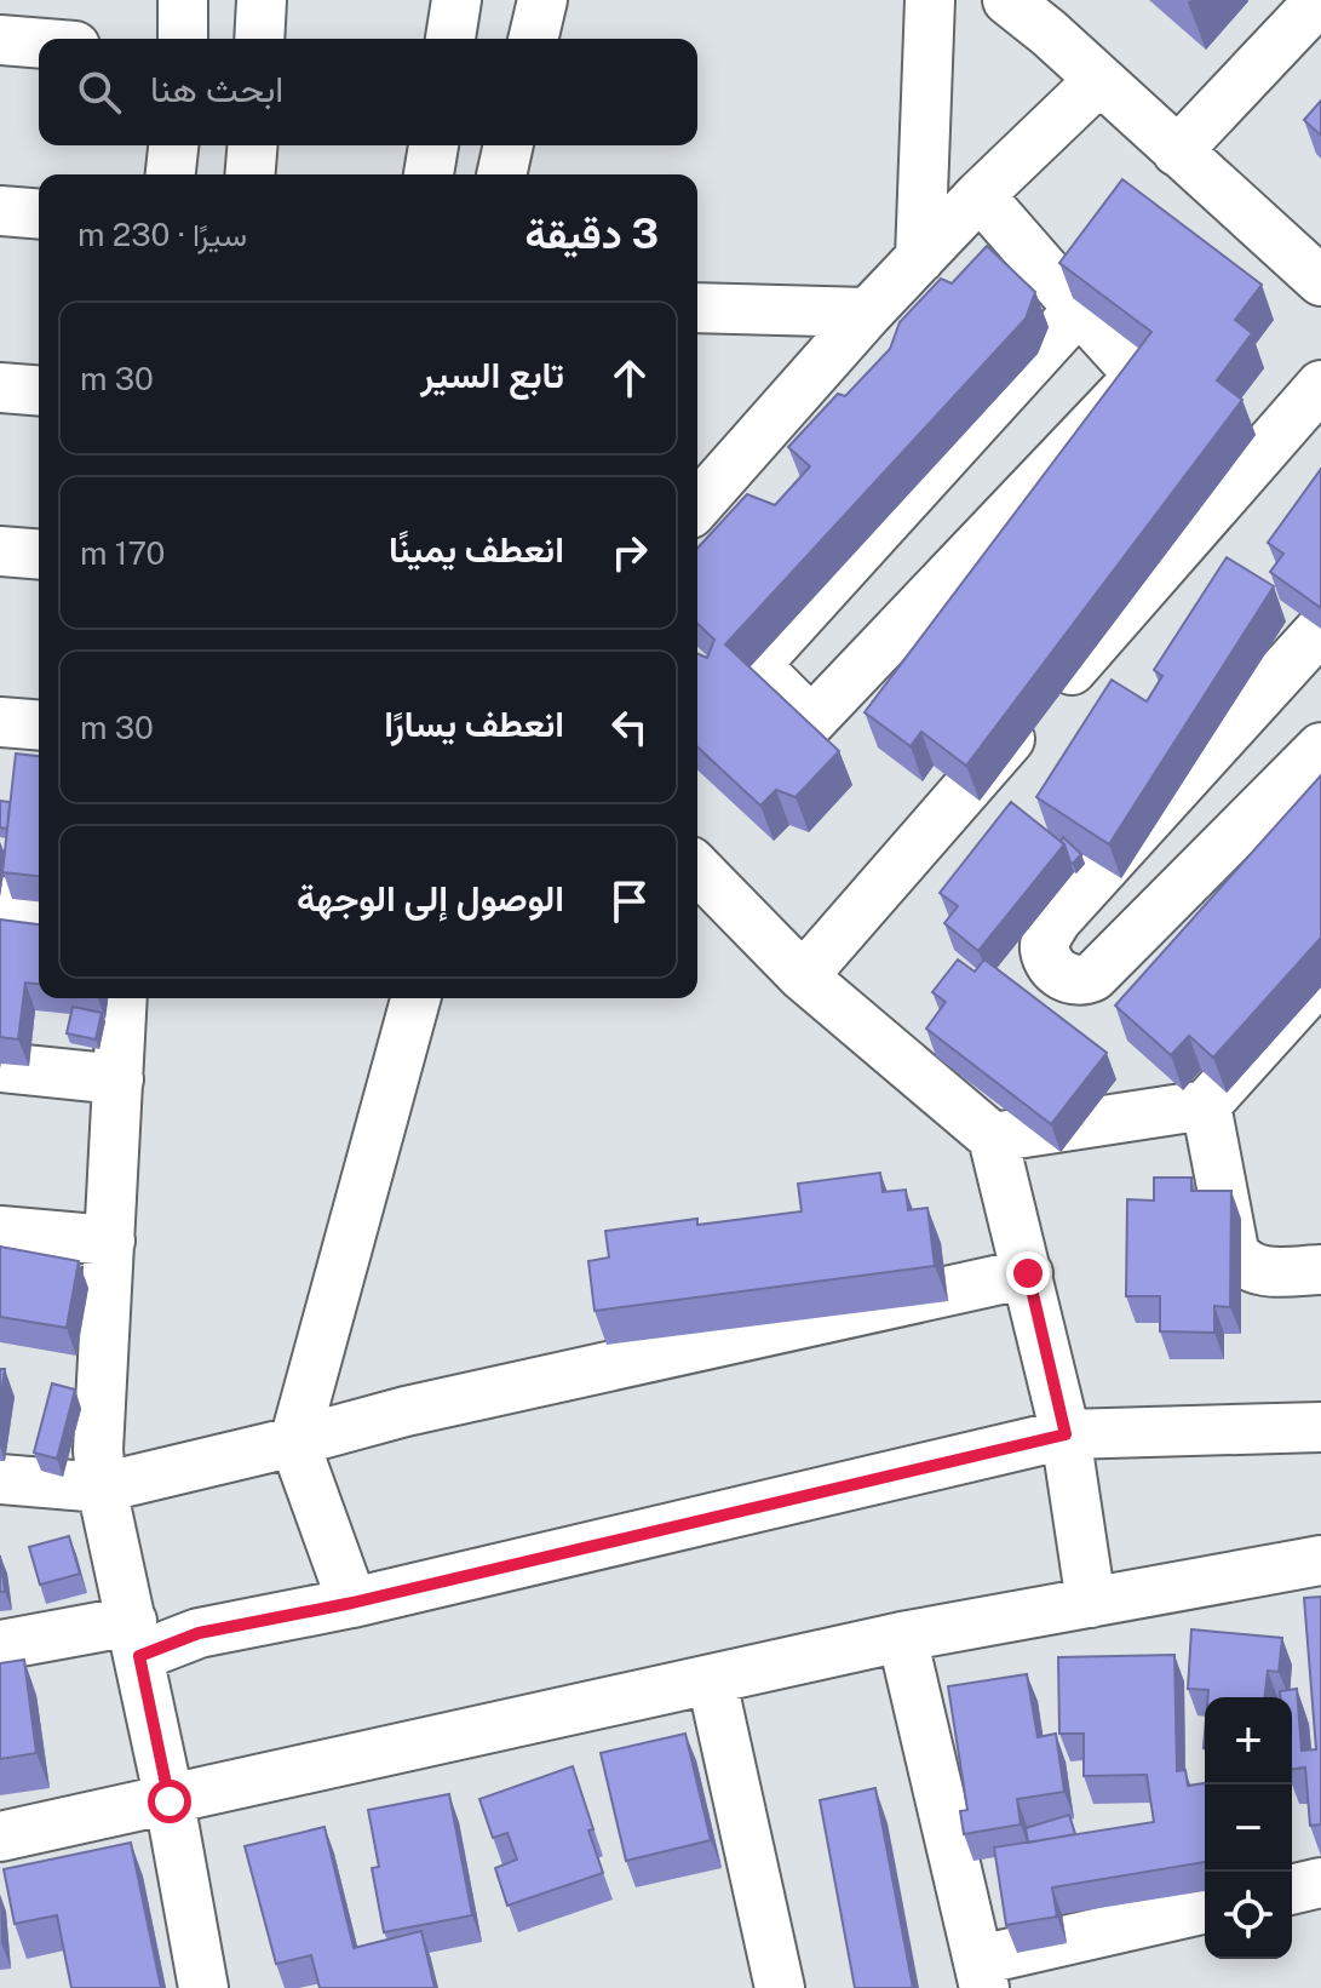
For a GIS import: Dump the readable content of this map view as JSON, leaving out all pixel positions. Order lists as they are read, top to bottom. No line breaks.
{"page":{"search":"ابحث هنا","heading":["3 دقيقة","سيرًا · 230 m"],"list":[["تابع السير","30 m"],["انعطف يمينًا","170 m"],["انعطف يسارًا","30 m"],"الوصول إلى الوجهة"],"map_buttons":["+","−"]}}
